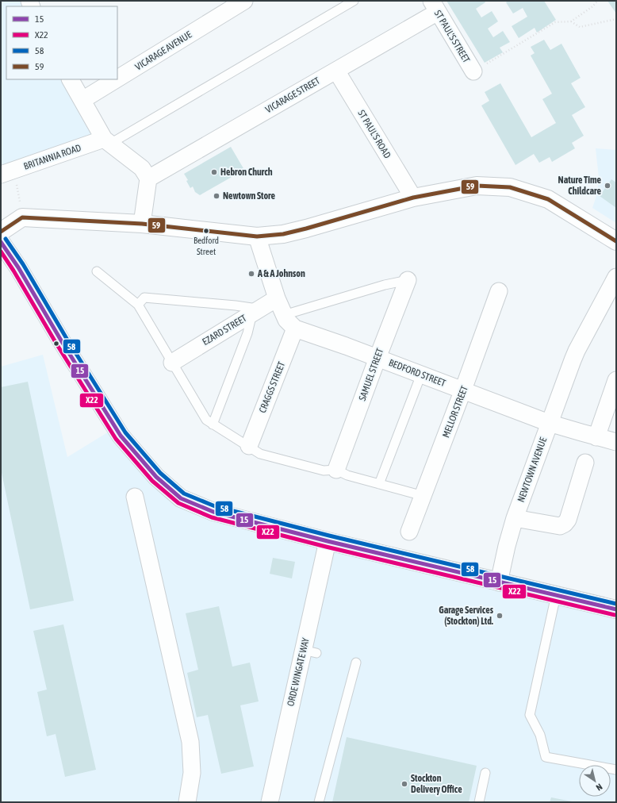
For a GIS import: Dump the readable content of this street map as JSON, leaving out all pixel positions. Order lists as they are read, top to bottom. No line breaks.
{"streets":{"street":["ST PAUL'S STREET","VICARAGE AVENUE","VICARAGE STREET","ST PAUL'S ROAD","BRITANNIA ROAD","EZARD STREET","BEDFORD STREET","SAMUEL STREET","CRAGGS STREET","MELLOR STREET","NEWTOWN AVENUE","ORDE WINGATE WAY"]},"crossings":[["ST PAUL'S STREET","VICARAGE STREET"],["VICARAGE STREET","ST PAUL'S ROAD"],["BEDFORD STREET","SAMUEL STREET"],["BEDFORD STREET","CRAGGS STREET"],["BEDFORD STREET","MELLOR STREET"],["BEDFORD STREET","NEWTOWN AVENUE"]],"places":["Hebron Church","Nature Time Childcare","Newtown Store","Bedford Street","A & A Johnson","Garage Services (Stockton) Ltd.","Stockton Delivery Office"],"lines":["transit line 59","transit line 58","transit line 15","transit line X22"],"legend":["15","X22","58","59"],"north":"bottom right"}
